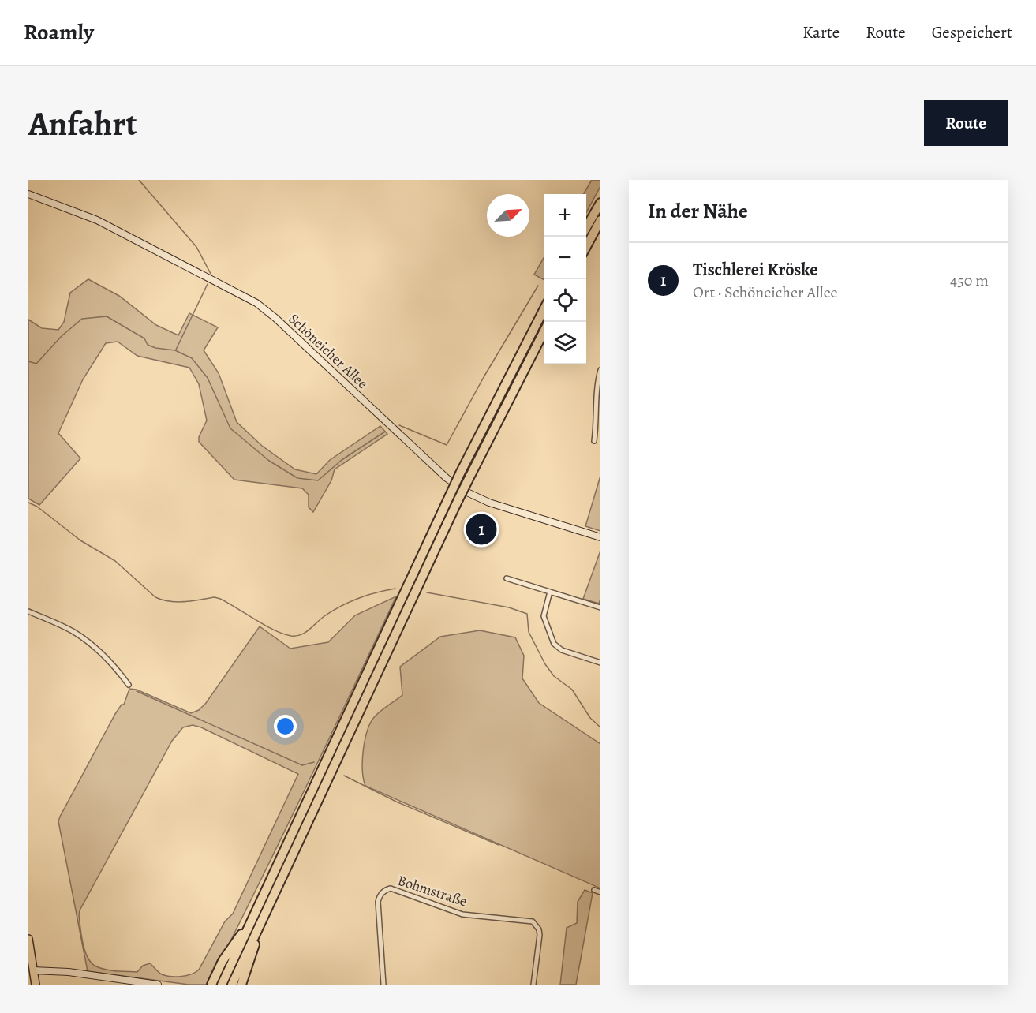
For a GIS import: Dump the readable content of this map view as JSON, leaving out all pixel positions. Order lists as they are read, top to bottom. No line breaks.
{"streets":{"street":["Schöneicher Allee","Bohmstraße"]},"north":"top right","page":{"header":"Roamly","nav":["Karte","Route","Gespeichert"],"buttons":"Route","title":"Anfahrt","heading":"In der Nähe","map_buttons":["+","−"],"list":[{"mark":"1","name":"Tischlerei Kröske","note":"Ort · Schöneicher Allee","value":"450 m"}],"pins":"1"}}
